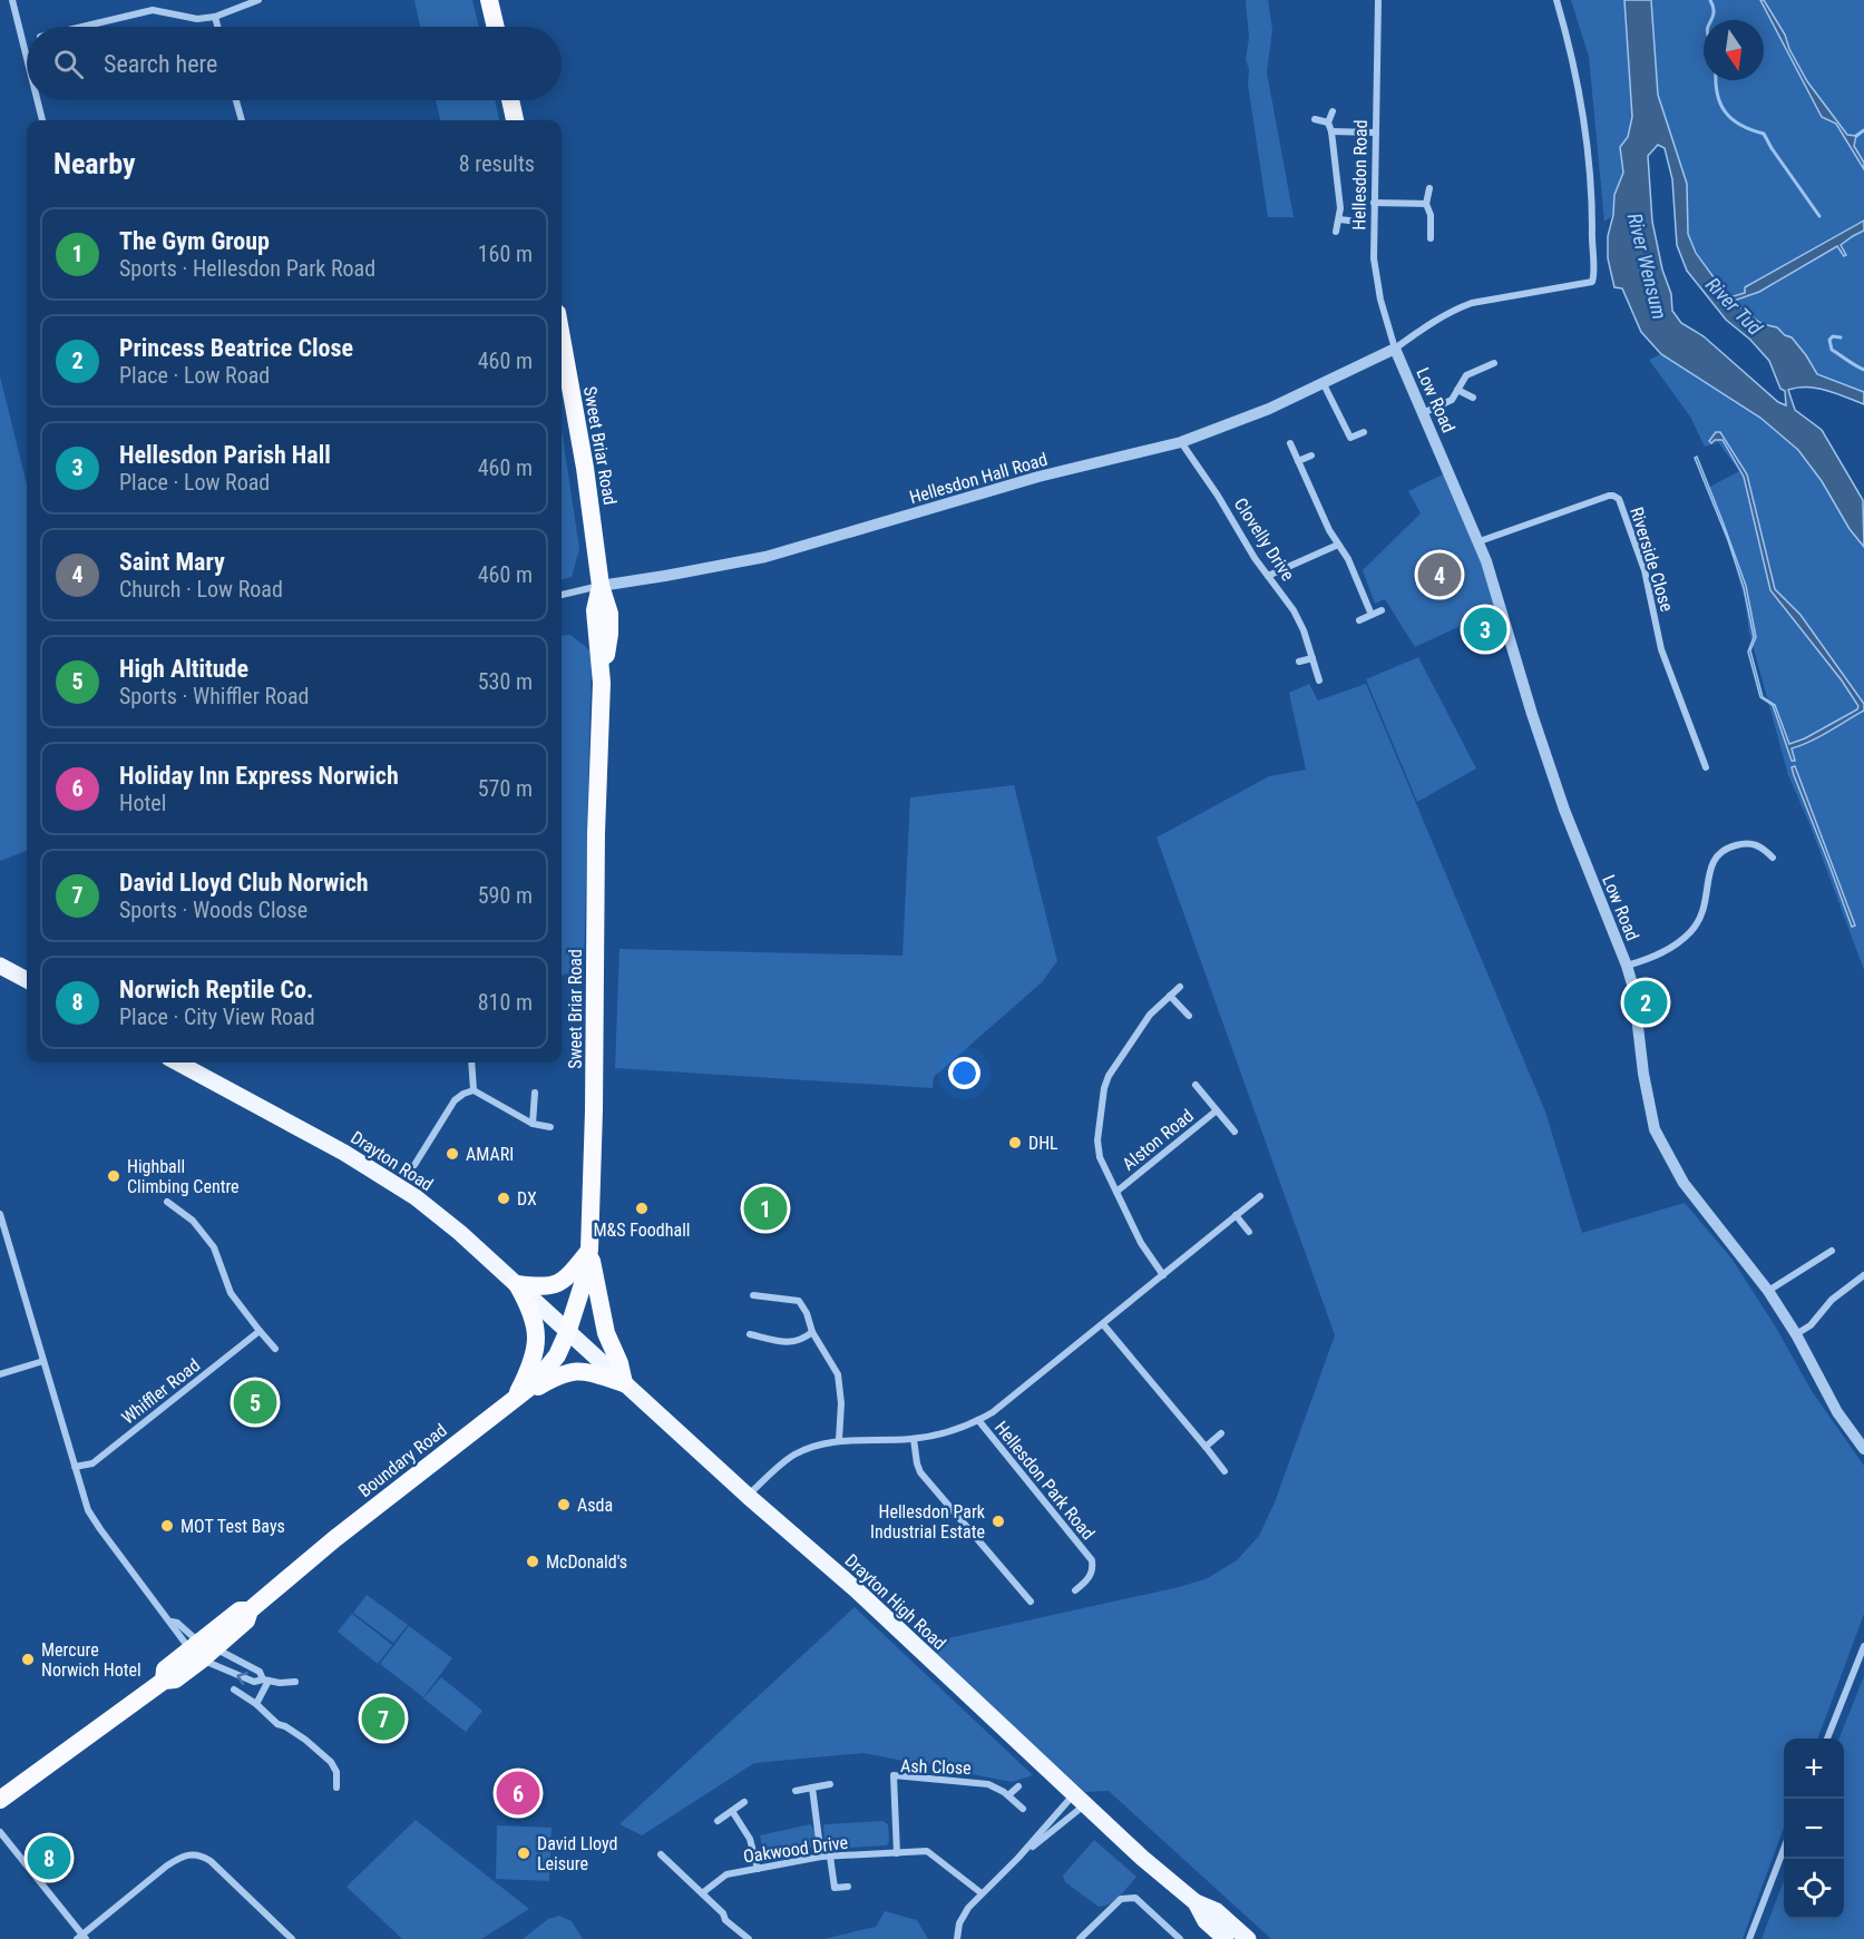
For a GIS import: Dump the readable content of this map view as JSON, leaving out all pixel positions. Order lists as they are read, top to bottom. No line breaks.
{"streets":{"highway":["Sweet Briar Road","Boundary Road"],"main road":["Drayton Road","Drayton High Road"],"street":["Hellesdon Road","Low Road","Hellesdon Hall Road","Clovelly Drive","Riverside Close","Alston Road","Whiffler Road","Hellesdon Park Road","Ash Close","Oakwood Drive"]},"crossings":[["Hellesdon Road","Low Road"],["Hellesdon Road","Hellesdon Hall Road"],["Low Road","Hellesdon Hall Road"],["Low Road","Riverside Close"],["Sweet Briar Road","Hellesdon Hall Road"],["Sweet Briar Road","Drayton Road"],["Sweet Briar Road","Boundary Road"],["Sweet Briar Road","Drayton High Road"],["Hellesdon Hall Road","Clovelly Drive"],["Alston Road","Hellesdon Park Road"],["Drayton Road","Boundary Road"],["Drayton Road","Drayton High Road"],["Boundary Road","Drayton High Road"],["Hellesdon Park Road","Drayton High Road"],["Ash Close","Oakwood Drive"]],"water":["River Wensum","River Tud"],"places":["DHL","AMARI","Highball Climbing Centre","DX","M&S Foodhall","Asda","Hellesdon Park Industrial Estate","MOT Test Bays","McDonald's","Mercure Norwich Hotel","David Lloyd Leisure"],"north":"bottom","page":{"search":"Search here","heading":["Nearby","8 results"],"list":[{"mark":"1","name":"The Gym Group","note":"Sports · Hellesdon Park Road","value":"160 m"},{"mark":"2","name":"Princess Beatrice Close","note":"Place · Low Road","value":"460 m"},{"mark":"3","name":"Hellesdon Parish Hall","note":"Place · Low Road","value":"460 m"},{"mark":"4","name":"Saint Mary","note":"Church · Low Road","value":"460 m"},{"mark":"5","name":"High Altitude","note":"Sports · Whiffler Road","value":"530 m"},{"mark":"6","name":"Holiday Inn Express Norwich","note":"Hotel","value":"570 m"},{"mark":"7","name":"David Lloyd Club Norwich","note":"Sports · Woods Close","value":"590 m"},{"mark":"8","name":"Norwich Reptile Co.","note":"Place · City View Road","value":"810 m"}],"pins":["4","3","2","1","5","7","6","8"],"map_buttons":["+","−"]}}
